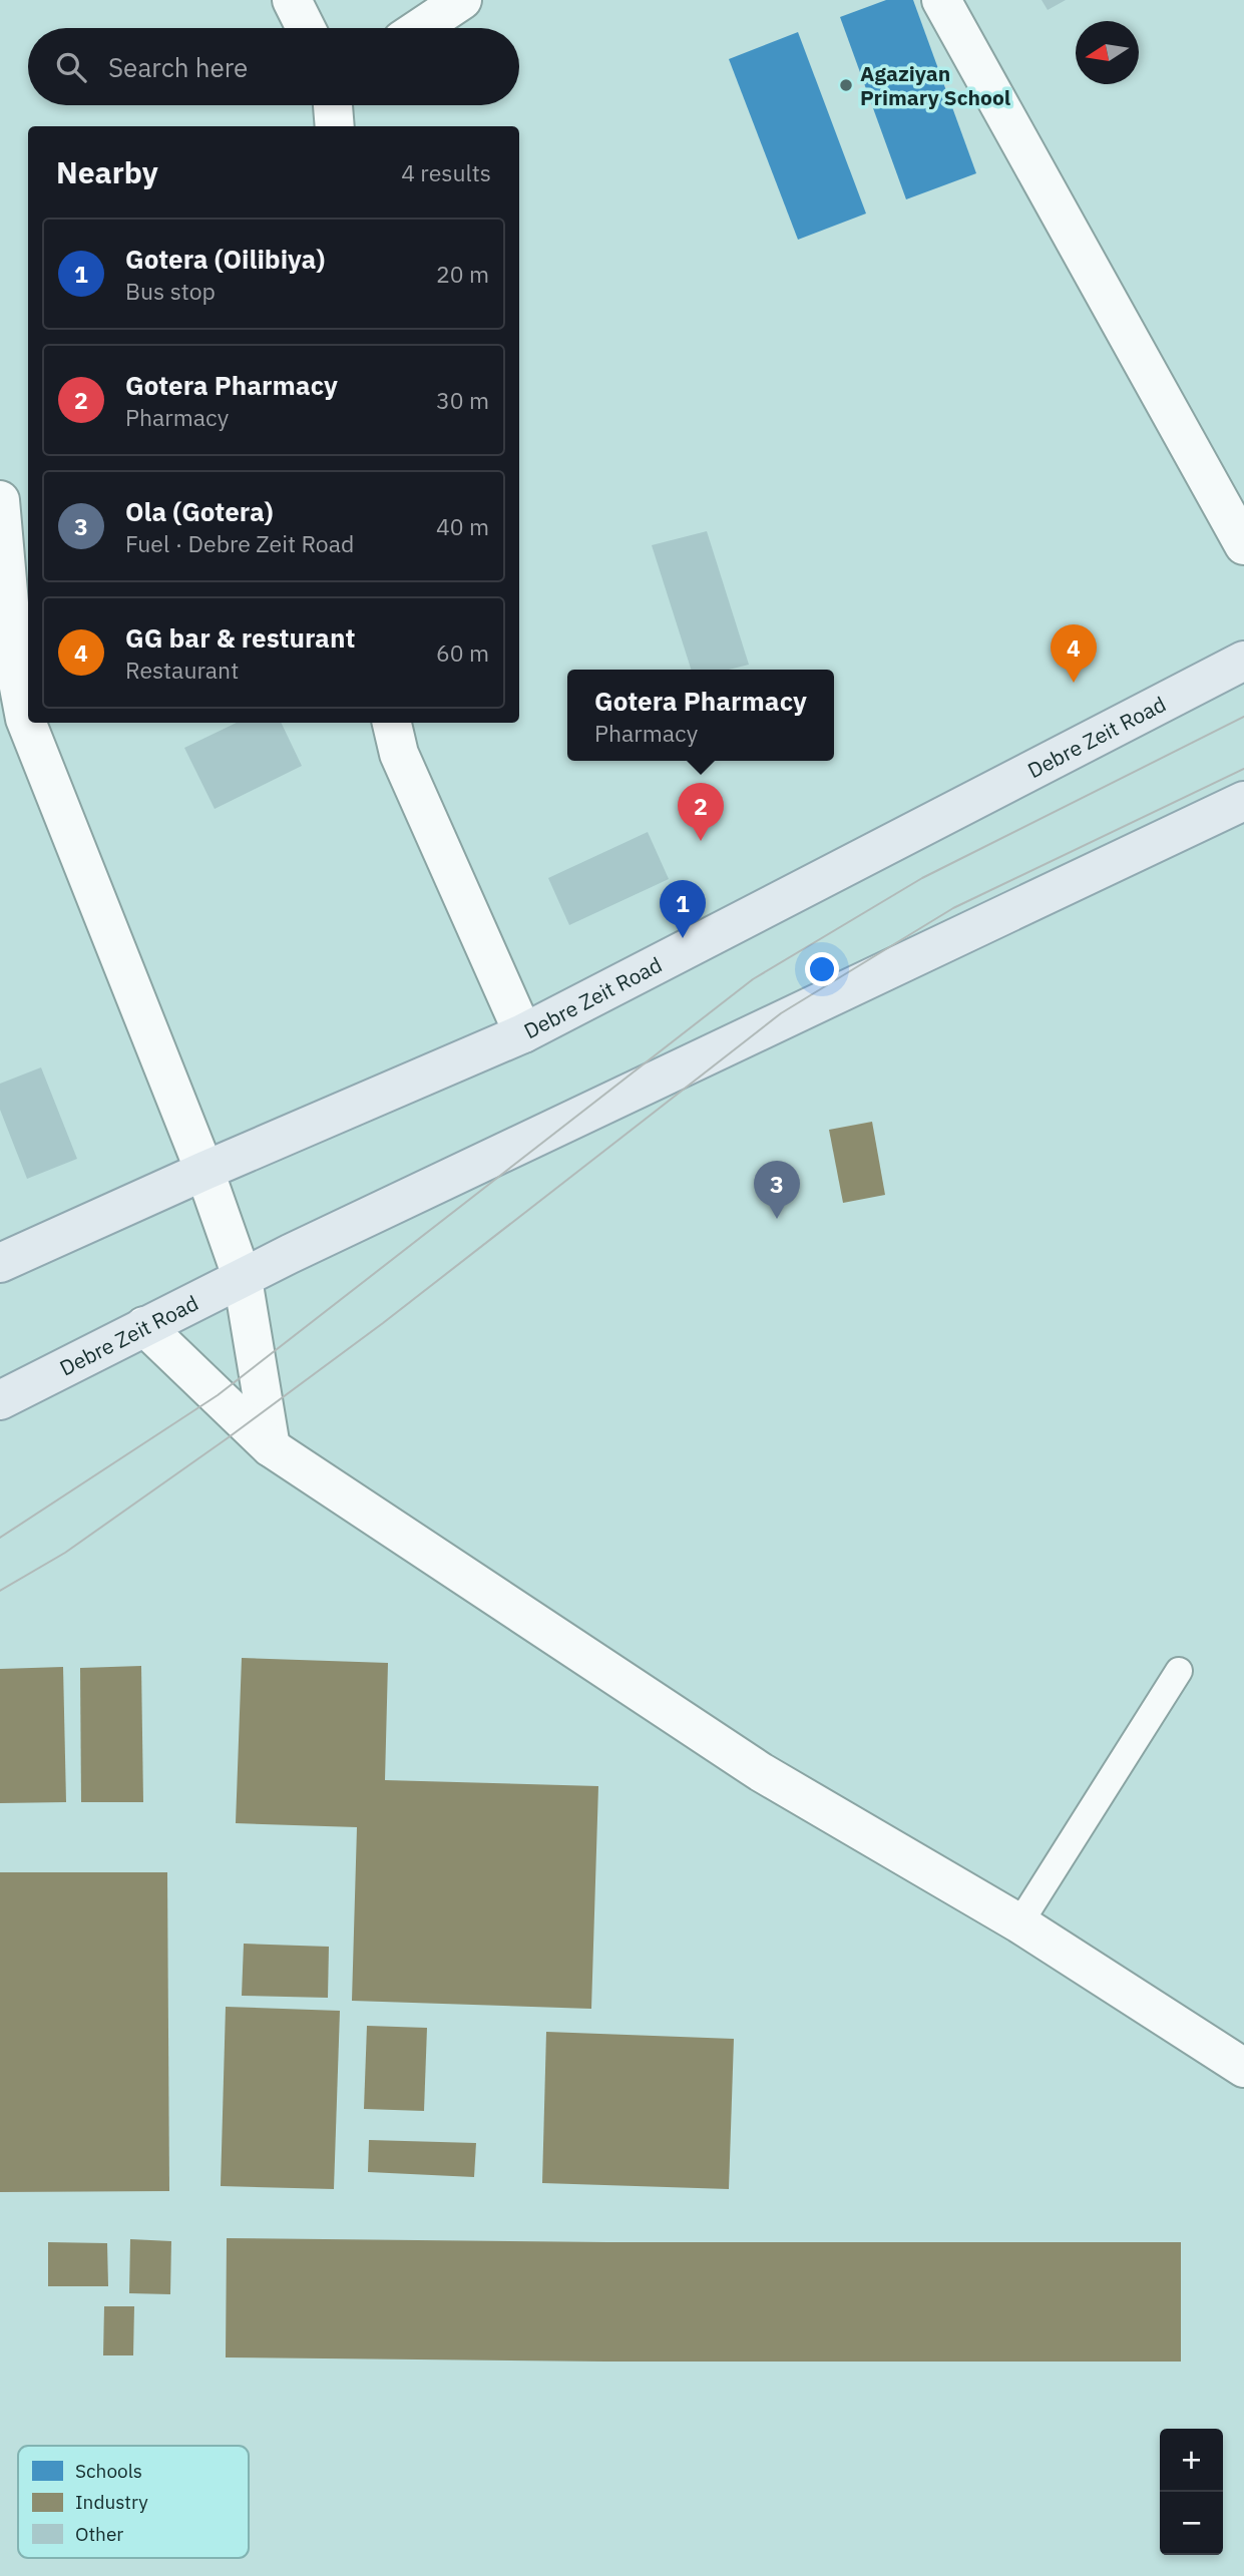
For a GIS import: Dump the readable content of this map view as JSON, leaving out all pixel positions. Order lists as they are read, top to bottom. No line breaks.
{"streets":{"main road":["Debre Zeit Road"]},"places":["Agaziyan Primary School"],"legend":["Schools","Industry","Other"],"north":"left","page":{"search":"Search here","heading":["Nearby","4 results"],"list":[{"mark":"1","name":"Gotera (Oilibiya)","note":"Bus stop","value":"20 m"},{"mark":"2","name":"Gotera Pharmacy","note":"Pharmacy","value":"30 m"},{"mark":"3","name":"Ola (Gotera)","note":"Fuel · Debre Zeit Road","value":"40 m"},{"mark":"4","name":"GG bar & resturant","note":"Restaurant","value":"60 m"}],"pins":["4","2","1","3"],"popup":["Gotera Pharmacy","Pharmacy"],"map_buttons":["+","−"]}}
